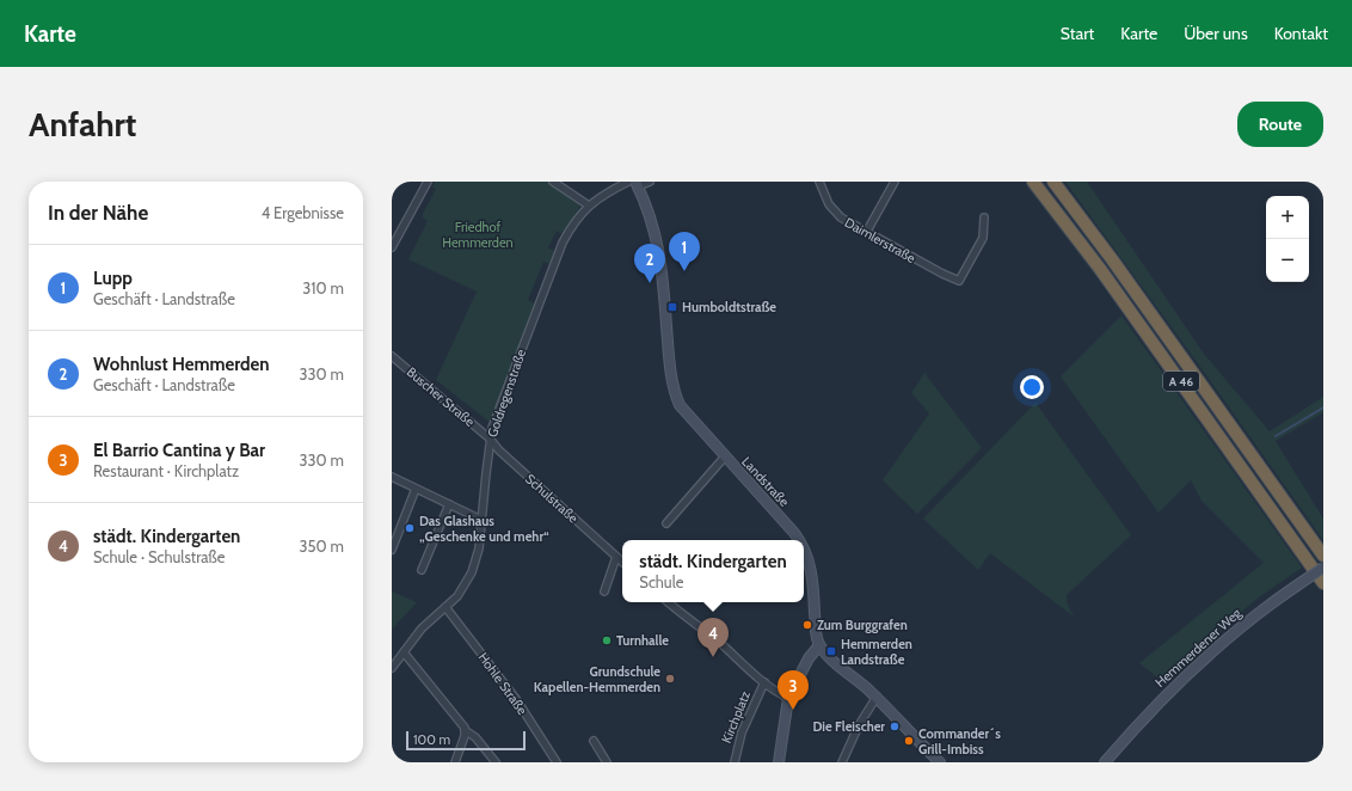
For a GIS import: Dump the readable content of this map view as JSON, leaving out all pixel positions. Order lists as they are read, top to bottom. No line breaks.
{"streets":{"highway":["A 46"],"main road":["Landstraße","Hemmerdener Weg"],"street":["Daimlerstraße","Goldregenstraße","Buscher Straße","Schulstraße","Hohle Straße","Kirchplatz"]},"crossings":[["Goldregenstraße","Buscher Straße"],["Goldregenstraße","Schulstraße"],["Goldregenstraße","Hohle Straße"],["Buscher Straße","Schulstraße"]],"parks":["Friedhof Hemmerden"],"places":{"transit":["Humboldtstraße","Hemmerden Landstraße"],"other":["Das Glashaus „Geschenke und mehr“","Zum Burggrafen","Turnhalle","Grundschule Kapellen-Hemmerden","Die Fleischer","Commander´s Grill-Imbiss"]},"scale_bar":"100 m","page":{"header":"Karte","nav":["Start","Karte","Über uns","Kontakt"],"buttons":"Route","title":"Anfahrt","heading":["In der Nähe","4 Ergebnisse"],"map_buttons":["+","−"],"pins":["1","2","4","3"],"list":[{"mark":"1","name":"Lupp","note":"Geschäft · Landstraße","value":"310 m"},{"mark":"2","name":"Wohnlust Hemmerden","note":"Geschäft · Landstraße","value":"330 m"},{"mark":"3","name":"El Barrio Cantina y Bar","note":"Restaurant · Kirchplatz","value":"330 m"},{"mark":"4","name":"städt. Kindergarten","note":"Schule · Schulstraße","value":"350 m"}],"popup":["städt. Kindergarten","Schule"],"scale":"100 m"}}
